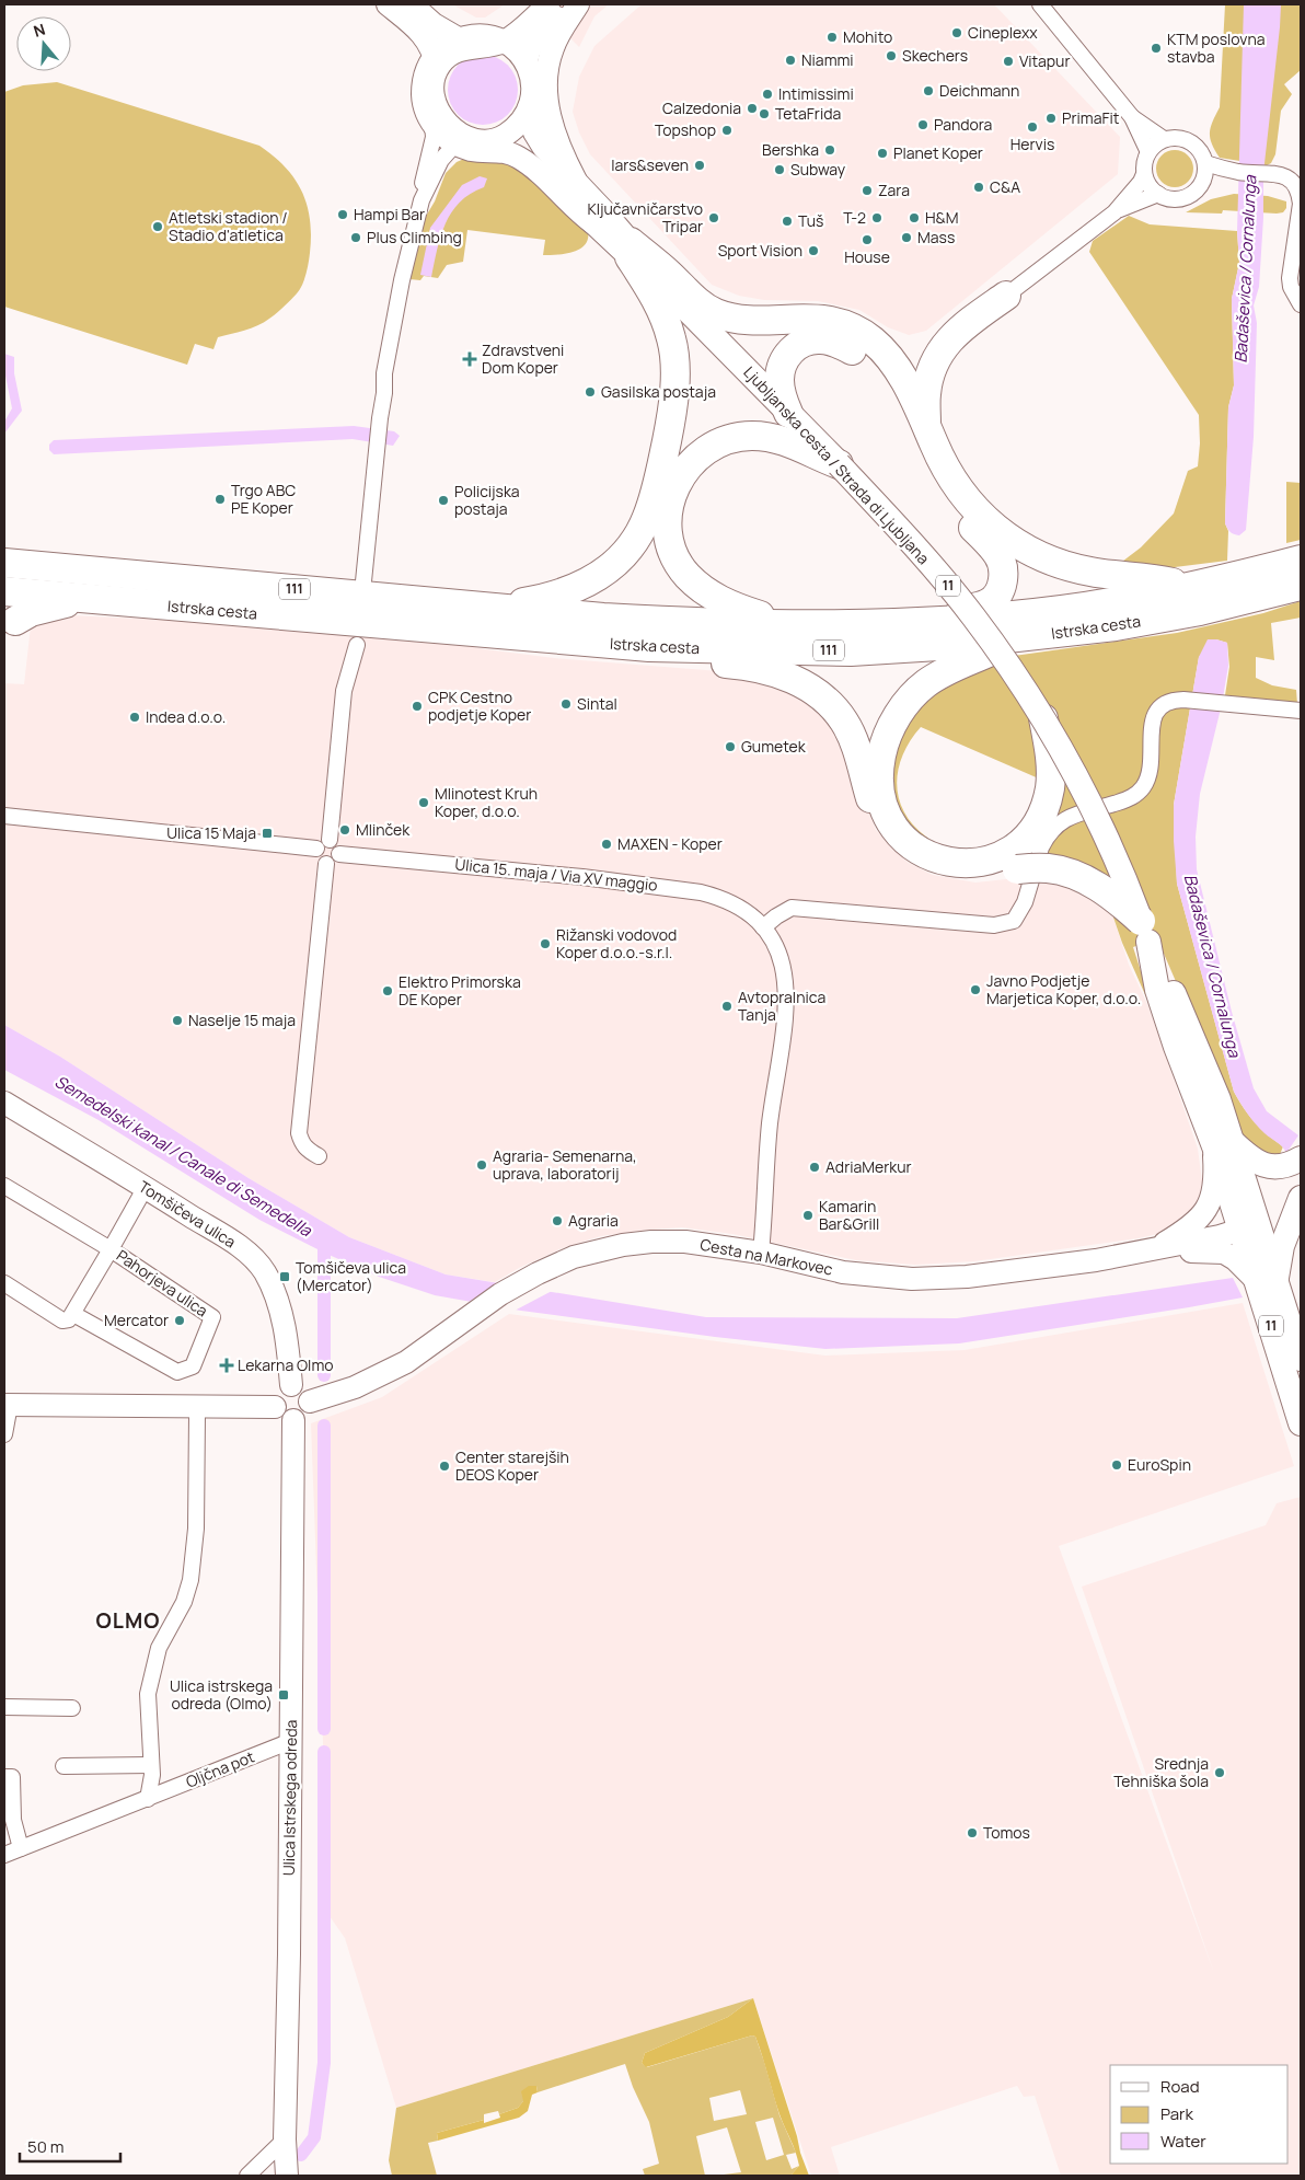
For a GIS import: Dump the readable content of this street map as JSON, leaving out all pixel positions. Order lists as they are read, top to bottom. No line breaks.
{"streets":{"highway":["11","111","Istrska cesta"],"main road":["Ljubljanska cesta / Strada di Ljubljana"],"street":["Ulica 15. maja / Via XV maggio","Tomšičeva ulica","Cesta na Markovec","Pahorjeva ulica","Oljčna pot","Ulica Istrskega odreda"]},"crossings":[["Ljubljanska cesta / Strada di Ljubljana","11"],["Ljubljanska cesta / Strada di Ljubljana","Cesta na Markovec"],["11","Istrska cesta"],["11","Cesta na Markovec"],["Ulica 15. maja / Via XV maggio","Cesta na Markovec"],["Tomšičeva ulica","Cesta na Markovec"],["Tomšičeva ulica","Pahorjeva ulica"],["Tomšičeva ulica","Ulica Istrskega odreda"],["Cesta na Markovec","Ulica Istrskega odreda"],["Oljčna pot","Ulica Istrskega odreda"]],"districts":["OLMO"],"water":["Badaševica / Cornalunga","Semedelski kanal / Canale di Semedella"],"places":{"other":["Cineplexx","Mohito","KTM poslovna stavba","Skechers","Niammi","Vitapur","Deichmann","Intimissimi","Calzedonia","TetaFrida","PrimaFit","Pandora","Hervis","Topshop","Bershka","Planet Koper","lars&seven","Subway","C&A","Zara","Hampi Bar","Ključavničarstvo Tripar","T-2","H&M","Tuš","Atletski stadion / Stadio d'atletica","Plus Climbing","Mass","House","Sport Vision","Gasilska postaja","Trgo ABC PE Koper","Policijska postaja","Sintal","CPK Cestno podjetje Koper","Indea d.o.o.","Gumetek","Mlinotest Kruh Koper, d.o.o.","Mlinček","MAXEN - Koper","Rižanski vodovod Koper d.o.o.-s.r.l.","Javno Podjetje Marjetica Koper, d.o.o.","Elektro Primorska DE Koper","Avtopralnica Tanja","Naselje 15 maja","Agraria- Semenarna, uprava, laboratorij","AdriaMerkur","Kamarin Bar&Grill","Agraria","Mercator","EuroSpin","Center starejših DEOS Koper","Srednja Tehniška šola","Tomos"],"health":["Zdravstveni Dom Koper","Lekarna Olmo"],"transit":["Ulica 15 Maja","Tomšičeva ulica (Mercator)","Ulica istrskega odreda (Olmo)"]},"legend":["Road","Park","Water"],"scale_bar":"50 m","north":"top"}
